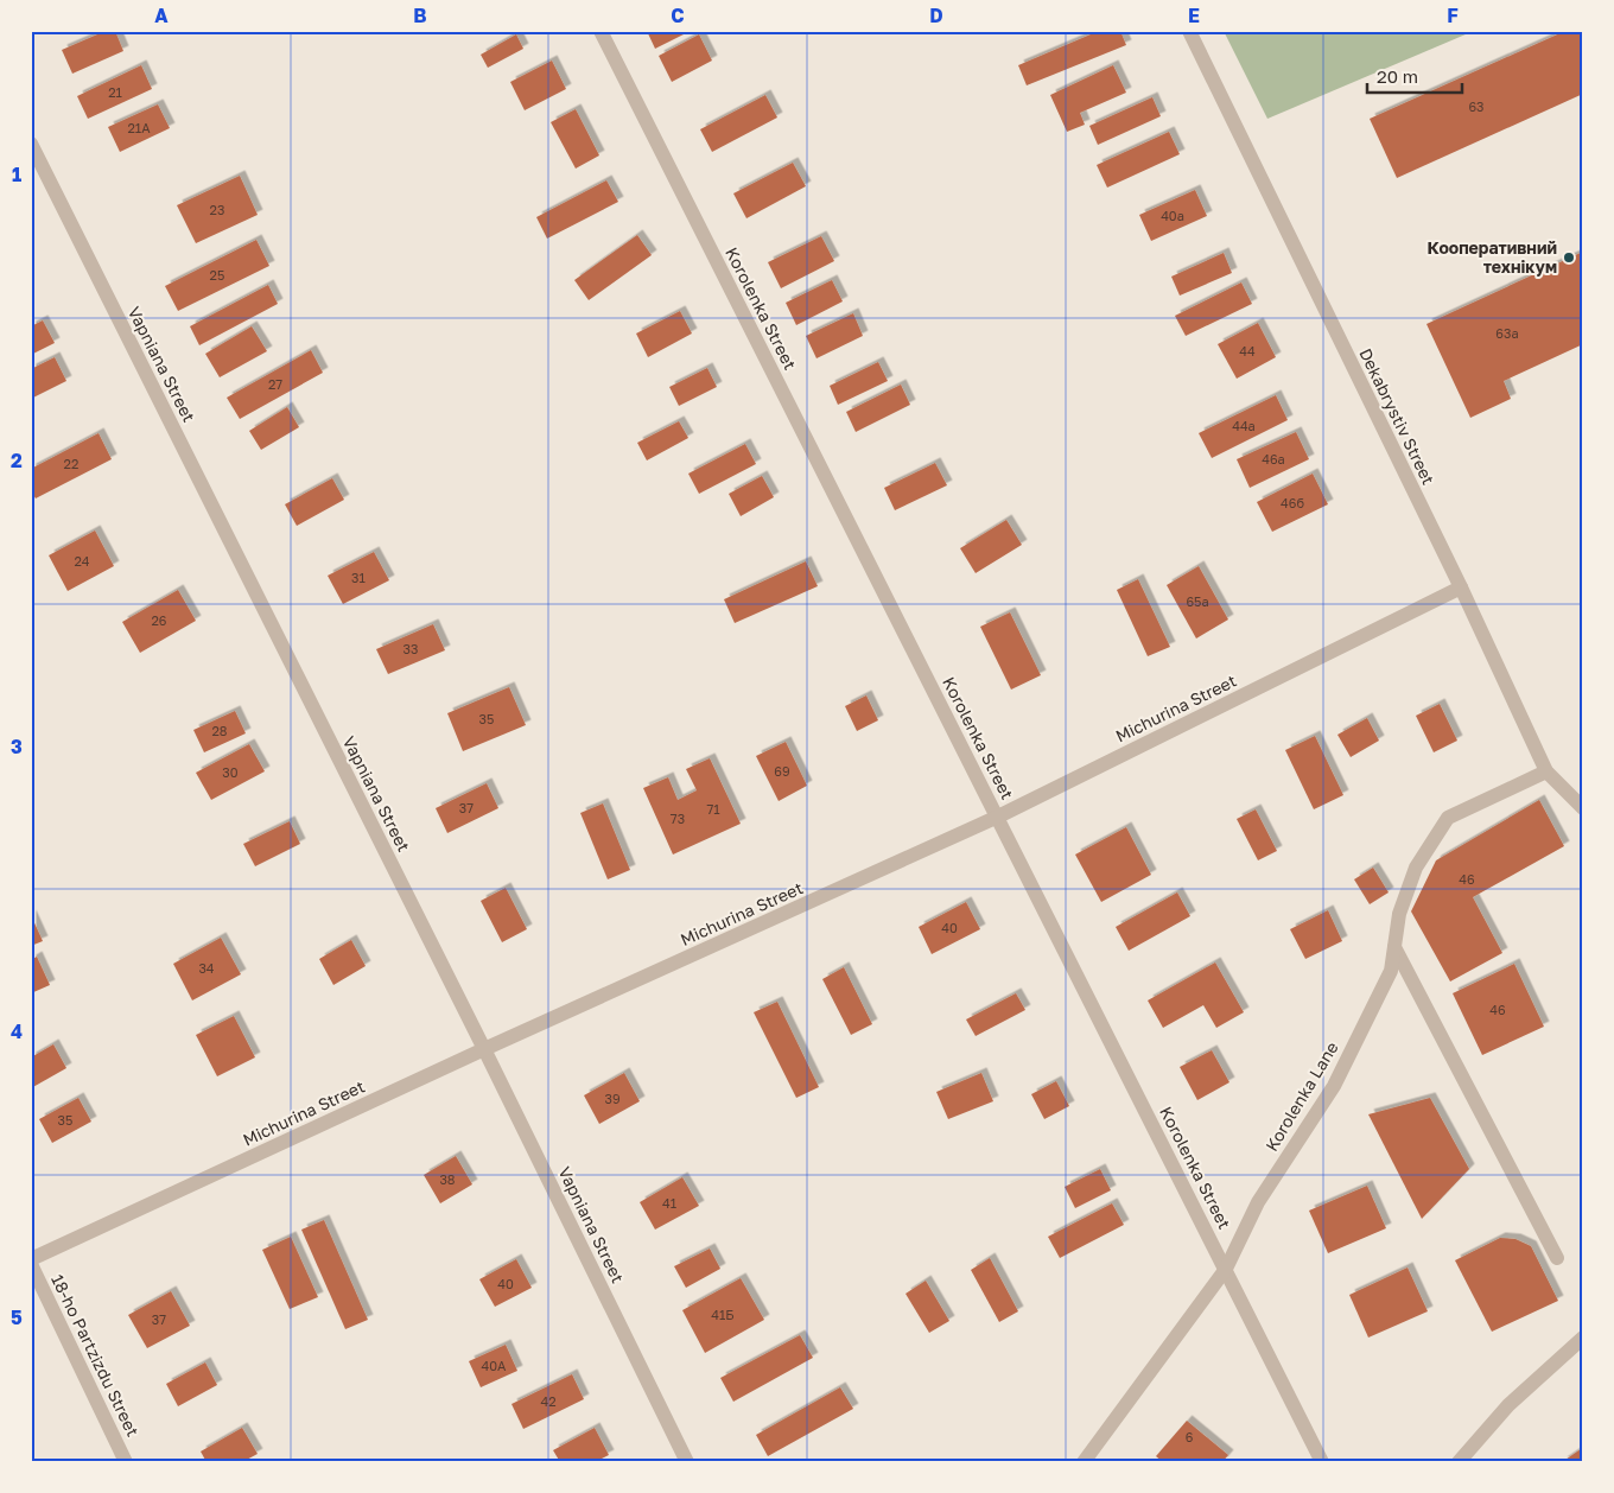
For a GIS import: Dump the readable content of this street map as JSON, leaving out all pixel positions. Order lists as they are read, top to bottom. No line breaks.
{"streets":{"street":["Korolenka Street","Vapniana Street","Dekabrystiv Street","Michurina Street","Korolenka Lane","18-ho Partzizdu Street"]},"crossings":[["Korolenka Street","Michurina Street"],["Korolenka Street","Korolenka Lane"],["Vapniana Street","Michurina Street"],["Dekabrystiv Street","Michurina Street"],["Dekabrystiv Street","Korolenka Lane"],["Michurina Street","18-ho Partzizdu Street"]],"places":["Кооперативний технікум"],"house_numbers":["21","63","21А","23","40а","25","63а","44","27","44а","46а","22","46б","24","31","65а","26","33","35","28","69","30","37","71","73","46","40","34","46","39","35","38","41","40","41Б","37","40А","42","6"],"scale_bar":"20 m","grid":{"columns":["A","B","C","D","E","F"],"rows":["1","2","3","4","5"]}}
